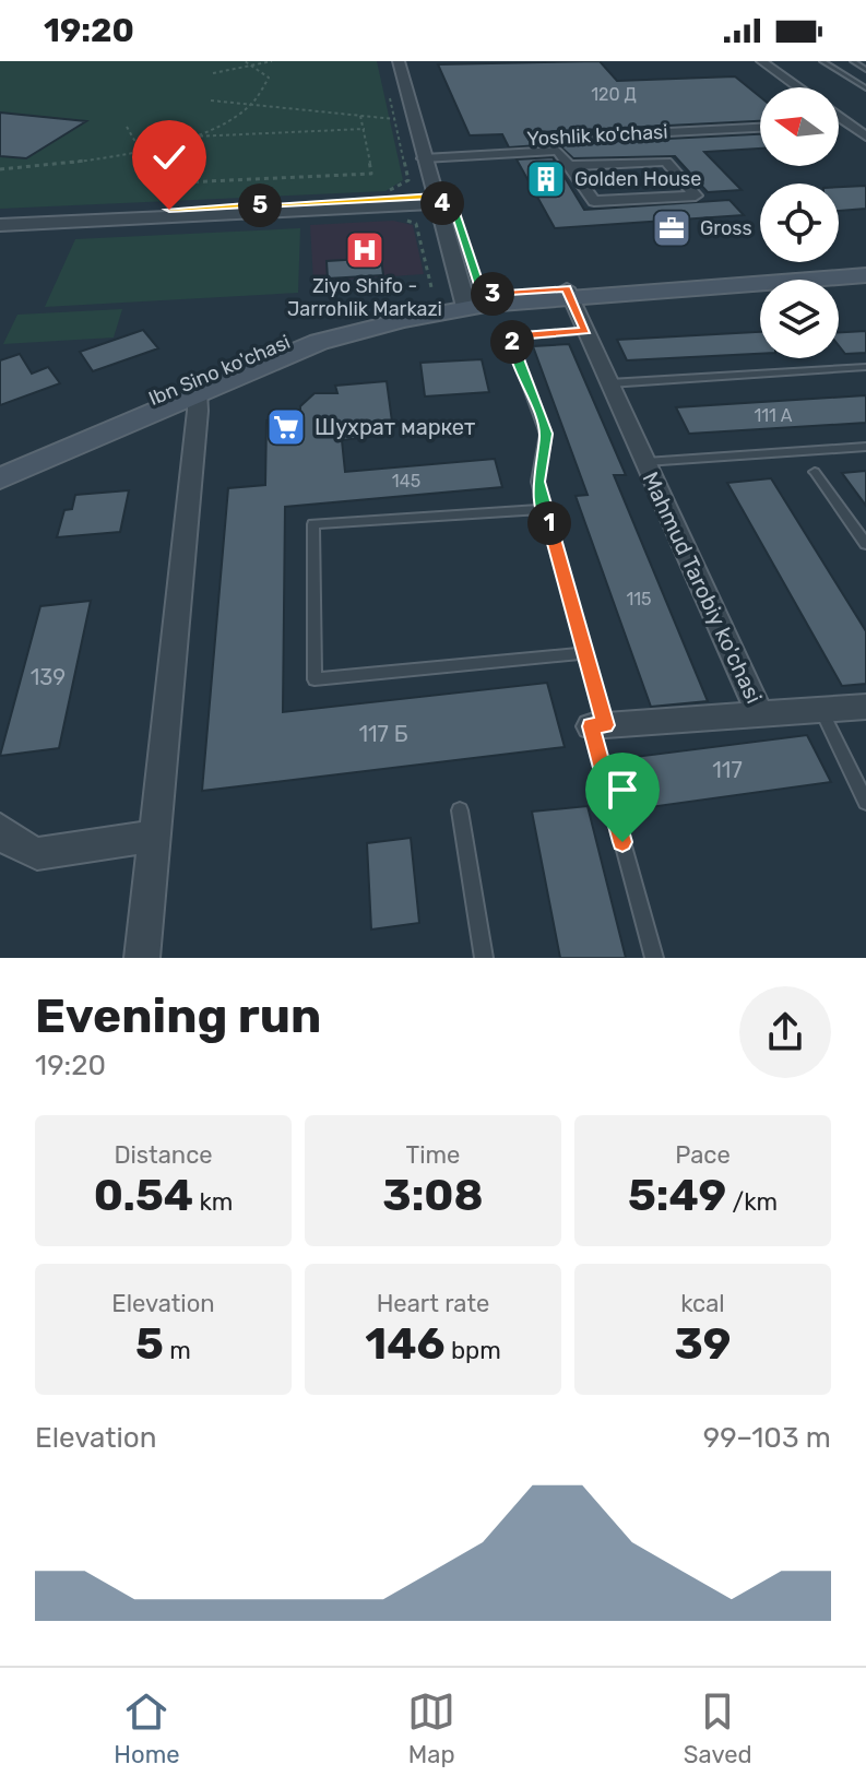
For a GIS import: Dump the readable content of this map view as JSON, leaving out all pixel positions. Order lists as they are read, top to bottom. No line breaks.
{"streets":{"main road":["Ibn Sino ko'chasi"],"street":["Yoshlik ko'chasi","Mahmud Tarobiy ko'chasi"]},"places":{"building":["Golden House"],"office":["Gross"],"hospital":["Ziyo Shifo - Jarrohlik Markazi"],"supermarket":["Шухрат маркет"]},"house_numbers":["120 Д","111 А","145","115","139","117 Б","117"],"north":"left","page":{"status":"19:20","pins":["4","5","3","2","1"],"heading":["Evening run","19:20"],"stats":[["Distance","0.54 km"],["Time","3:08"],["Pace","5:49 /km"],["Elevation","5 m"],["Heart rate","146 bpm"],["kcal","39"]],"chart":["Elevation","99–103 m"],"tabs":["Home","Map","Saved"]}}
